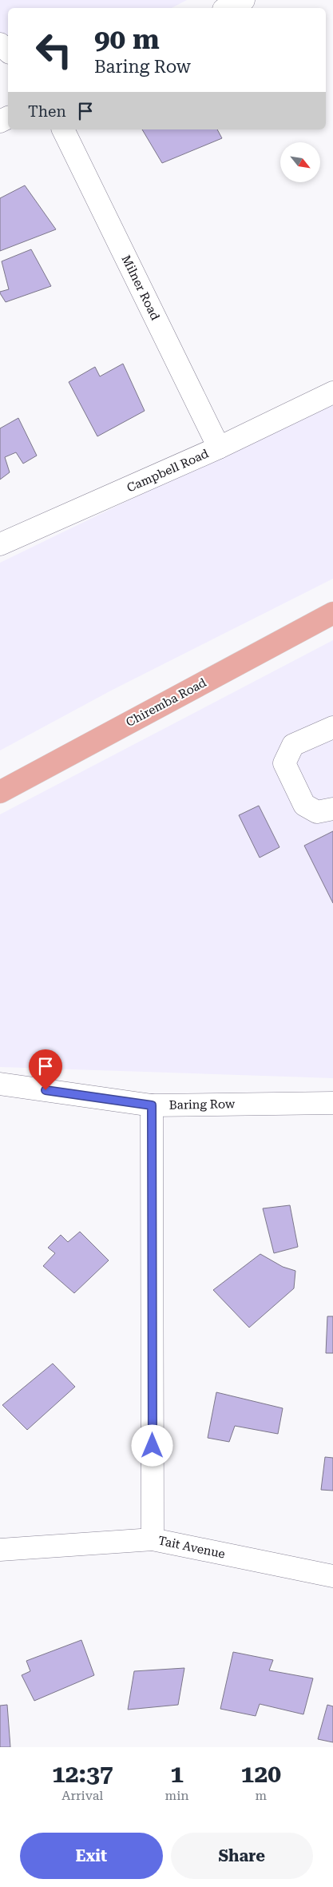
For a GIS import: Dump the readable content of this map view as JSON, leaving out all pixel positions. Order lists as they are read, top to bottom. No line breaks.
{"streets":{"main road":["Chiremba Road"],"street":["Milner Road","Campbell Road","Baring Row","Tait Avenue"]},"crossings":[["Milner Road","Campbell Road"]],"north":"bottom right","page":{"turn":["90 m","Baring Row"],"then":"Then","eta":["12:37","Arrival","1","min","120","m"],"buttons":["Exit","Share"]}}
